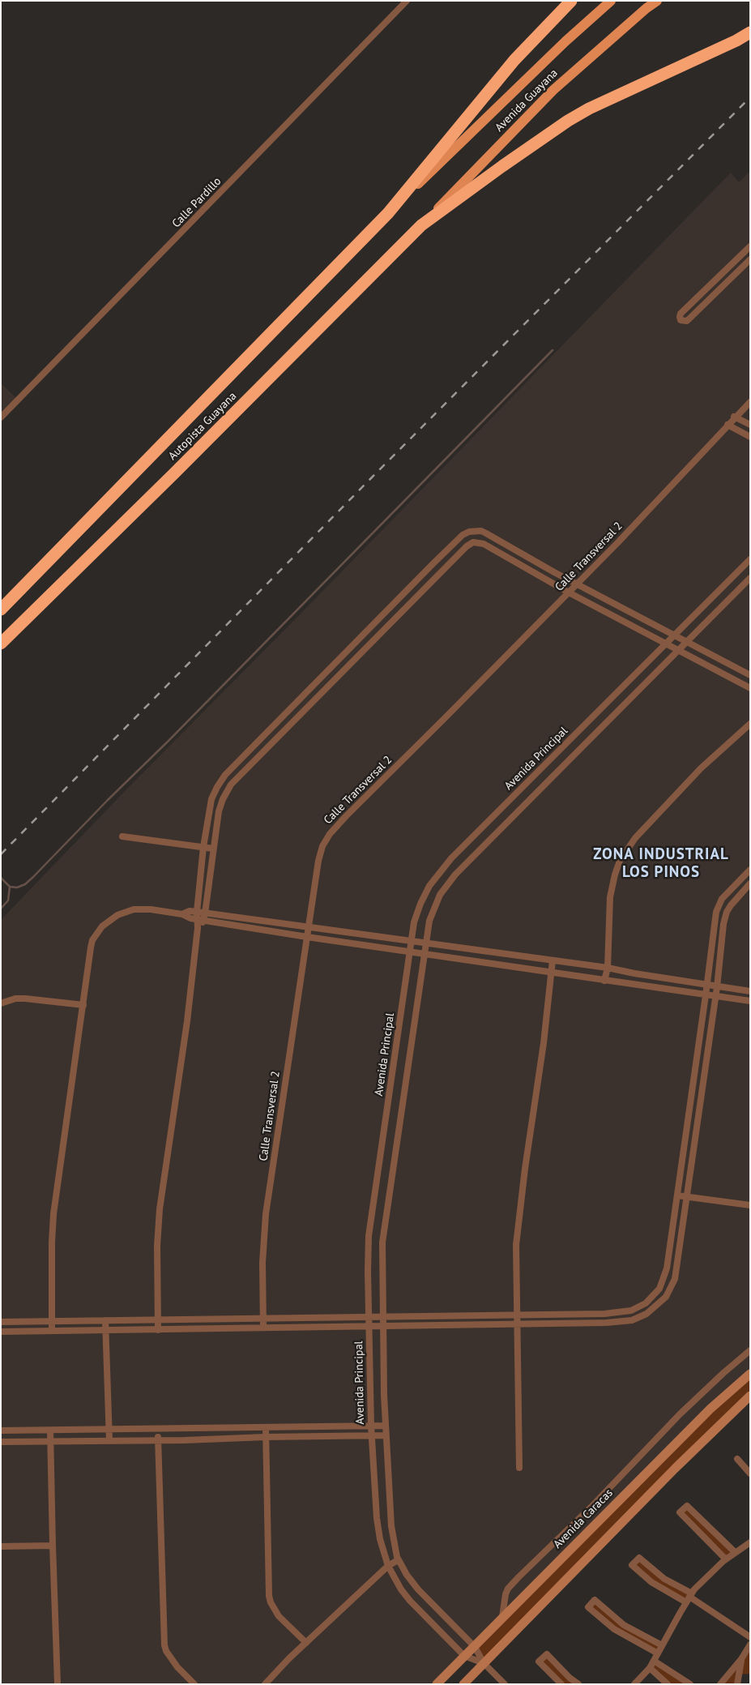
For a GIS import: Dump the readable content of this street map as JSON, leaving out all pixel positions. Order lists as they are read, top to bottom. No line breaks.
{"streets":{"highway":["Autopista Guayana"],"main road":["Avenida Guayana"],"street":["Calle Pardillo","Calle Transversal 2","Avenida Principal","Avenida Caracas"]},"crossings":[["Avenida Guayana","Autopista Guayana"],["Avenida Principal","Avenida Caracas"]],"districts":["ZONA INDUSTRIAL LOS PINOS"]}
